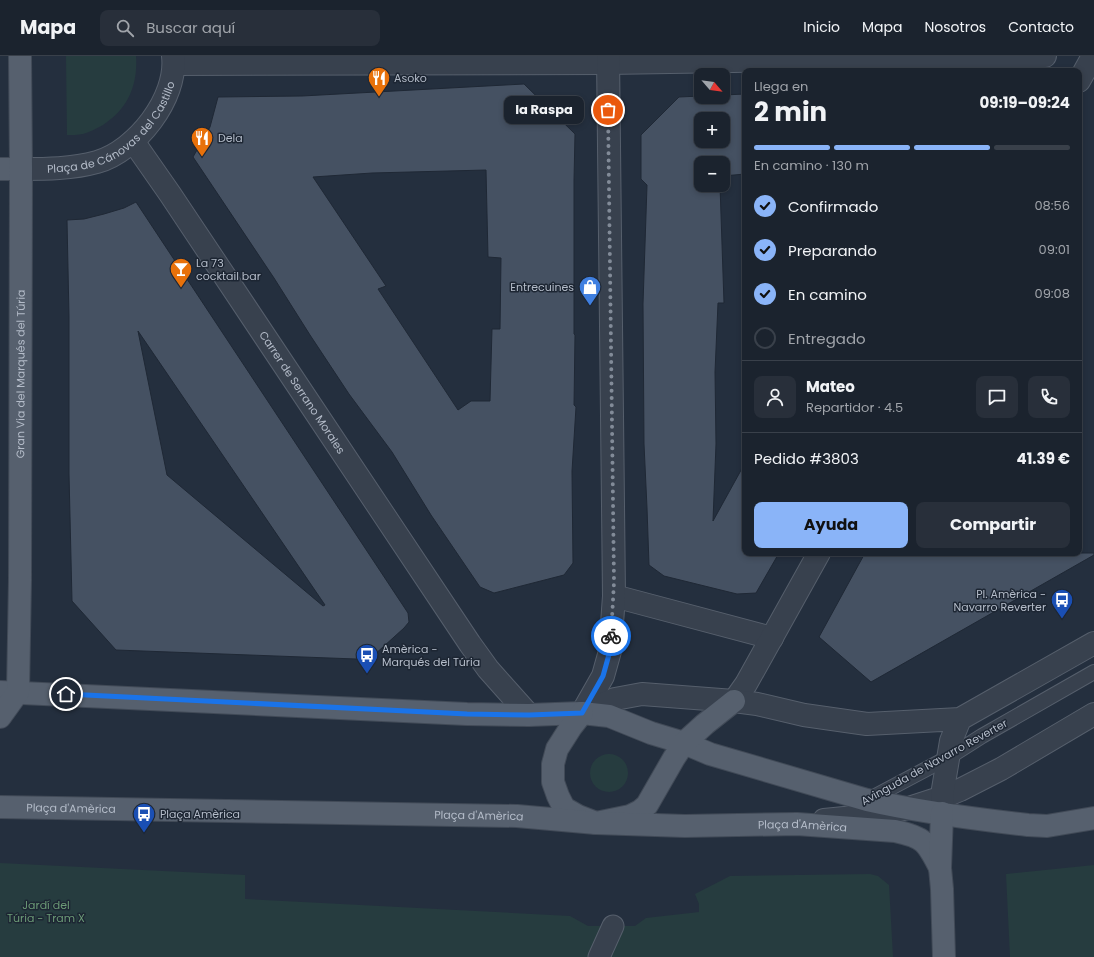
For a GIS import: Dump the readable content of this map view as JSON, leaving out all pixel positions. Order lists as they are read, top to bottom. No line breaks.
{"streets":{"main road":["Gran Via del Marqués del Túria","Plaça d'Amèrica"],"street":["Plaça de Cánovas del Castillo","Carrer de Serrano Morales","Avinguda de Navarro Reverter"]},"crossings":[["Plaça de Cánovas del Castillo","Gran Via del Marqués del Túria"],["Plaça de Cánovas del Castillo","Carrer de Serrano Morales"],["Avinguda de Navarro Reverter","Plaça d'Amèrica"]],"parks":["Jardí del Túria - Tram X"],"places":{"restaurant":["Asoko","Dela"],"other":["la Raspa"],"bar":["La 73 cocktail bar"],"shop":["Entrecuines"],"bus stop":["Pl. Amèrica - Navarro Reverter","Amèrica - Marqués del Túria","Plaça Amèrica"]},"north":"bottom right","page":{"header":"Mapa","search":"Buscar aquí","nav":["Inicio","Mapa","Nosotros","Contacto"],"map_buttons":["+","−"],"heading":["2 min","Llega en","09:19–09:24"],"panel":["Mateo","Repartidor · 4.5","Pedido #3803","41.39 €"],"bubble":"la Raspa","bar":"En camino · 130 m","list":[["Confirmado","08:56"],["Preparando","09:01"],["En camino","09:08"],"Entregado"],"buttons":["Ayuda","Compartir"]}}
